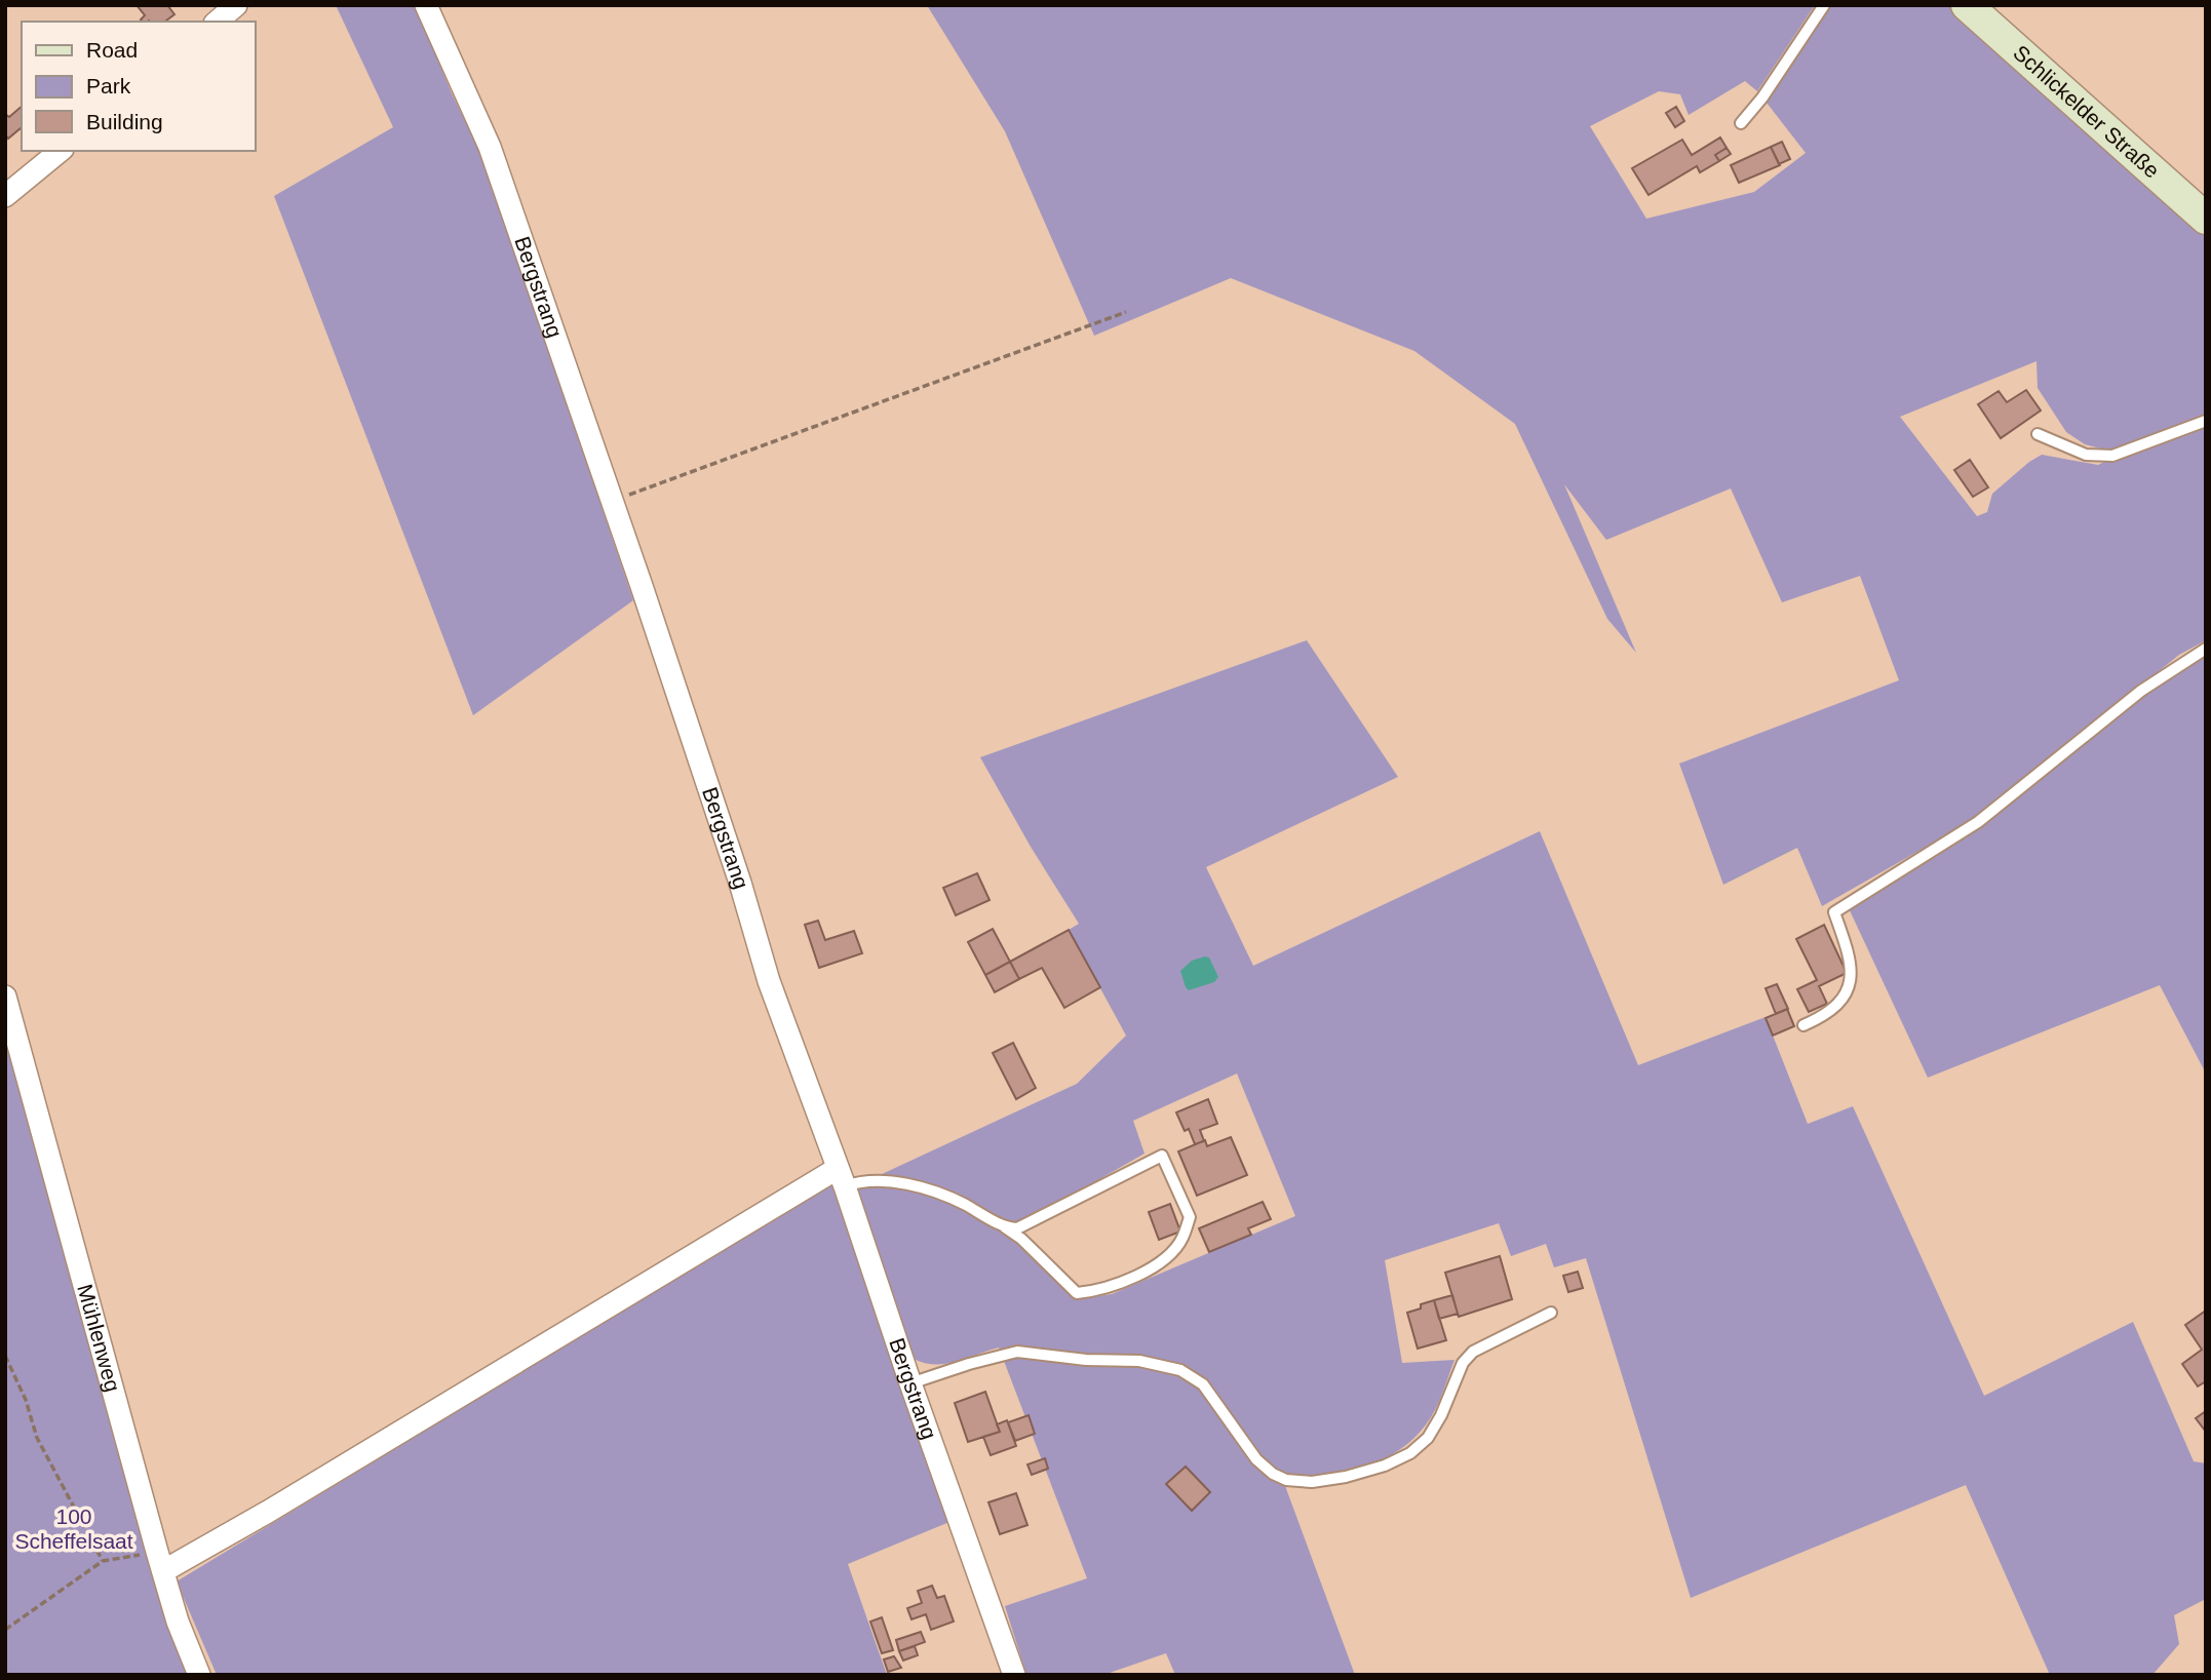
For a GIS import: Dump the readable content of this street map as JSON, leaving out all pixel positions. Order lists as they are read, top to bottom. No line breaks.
{"streets":{"main road":["Schlickelder Straße"],"street":["Bergstrang","Mühlenweg"]},"parks":["100 Scheffelsaat"],"legend":["Road","Park","Building"]}
